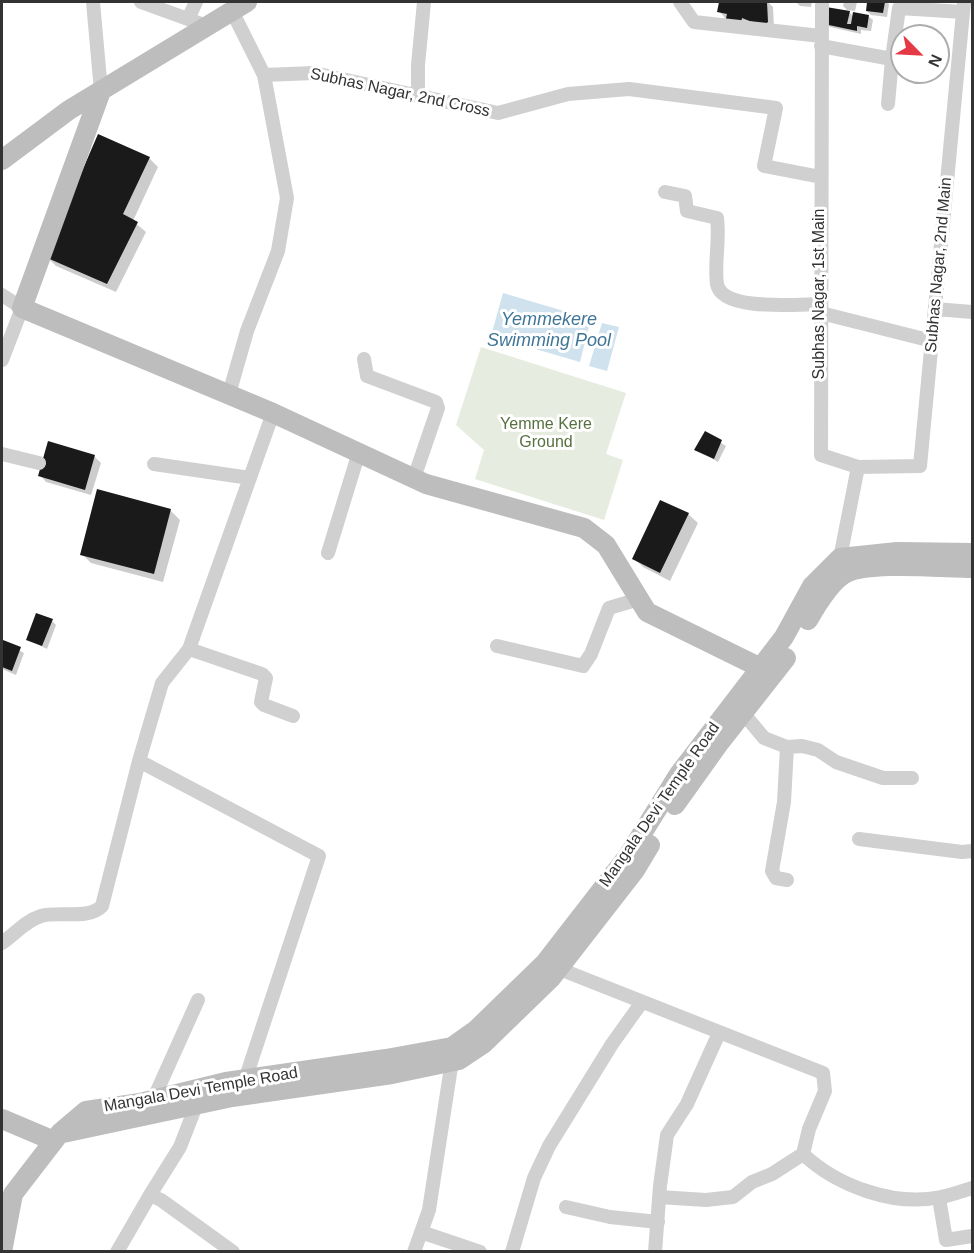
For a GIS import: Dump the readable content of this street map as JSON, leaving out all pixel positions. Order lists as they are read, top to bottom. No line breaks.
{"streets":{"main road":["Mangala Devi Temple Road"],"street":["Subhas Nagar, 2nd Cross","Subhas Nagar, 2nd Main","Subhas Nagar, 1st Main"]},"crossings":[["Subhas Nagar, 2nd Cross","Subhas Nagar, 1st Main"],["Subhas Nagar, 2nd Main","Subhas Nagar, 1st Main"]],"water":["Yemmekere Swimming Pool"],"parks":["Yemme Kere Ground"],"north":"bottom right"}
